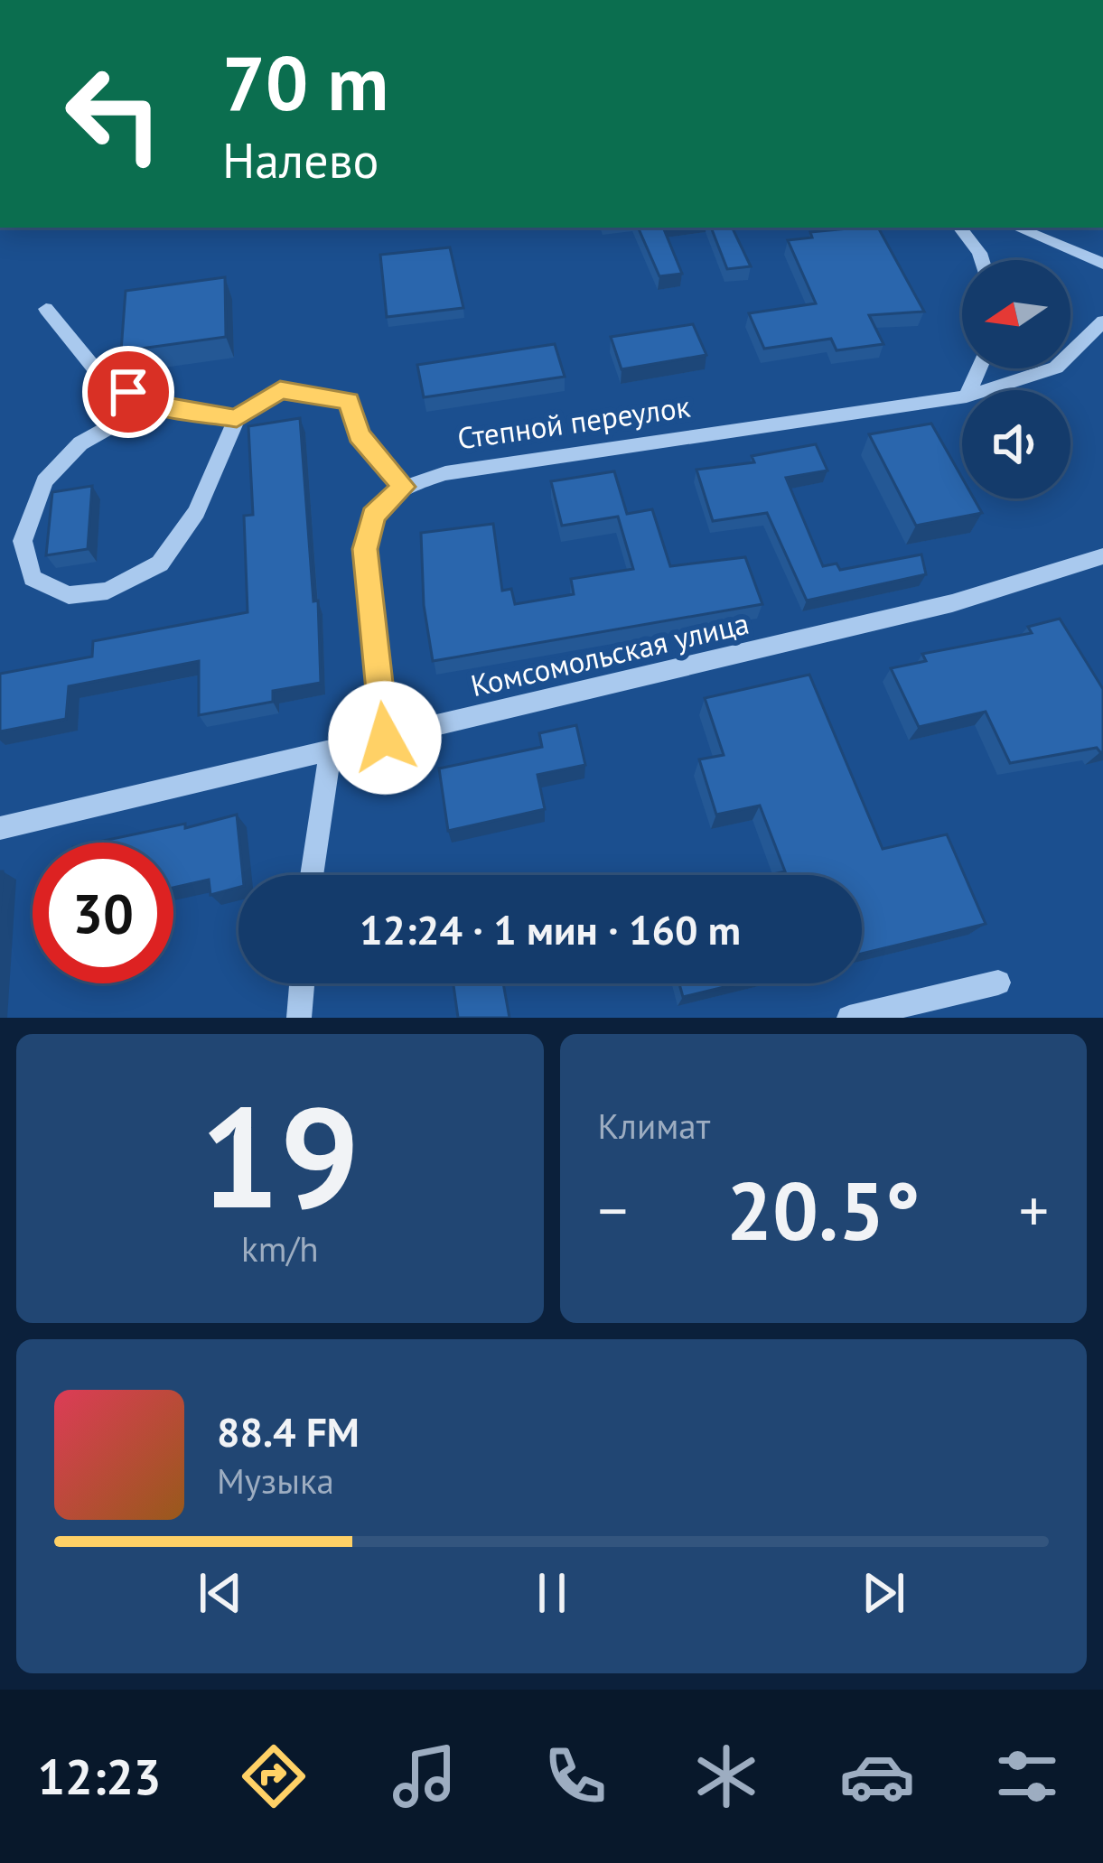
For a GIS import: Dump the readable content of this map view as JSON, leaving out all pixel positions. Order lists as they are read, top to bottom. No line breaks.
{"streets":{"street":["Степной переулок","Комсомольская улица"]},"north":"left","page":{"turn":["70 m","Налево"],"limit":"30","trip":"12:24 · 1 мин · 160 m","tile":[["19","km/h"],"Климат"],"heat":["−","20.5°","+"],"song":["88.4 FM","Музыка"],"tabs":"12:23"}}
